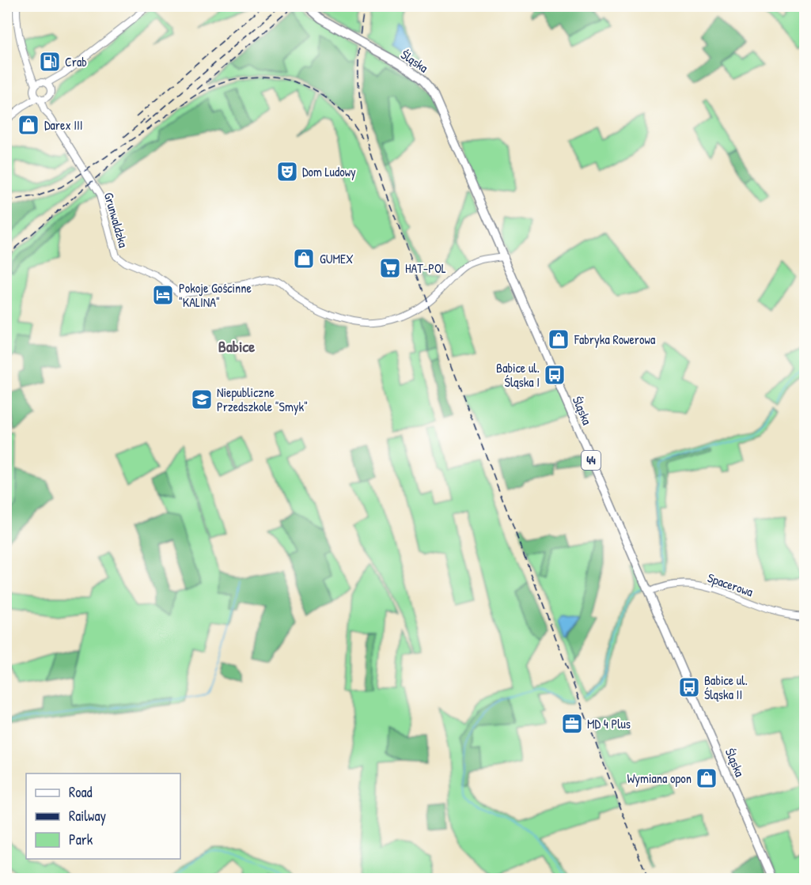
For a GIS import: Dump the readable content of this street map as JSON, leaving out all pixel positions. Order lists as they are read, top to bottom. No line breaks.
{"streets":{"main road":["Śląska","44"],"street":["Grunwaldzka","Spacerowa"]},"crossings":[["Śląska","Grunwaldzka"],["Śląska","Spacerowa"]],"districts":["Babice"],"places":{"fuel station":["Crab"],"shop":["Darex III","GUMEX","Fabryka Rowerowa","Wymiana opon"],"theatre":["Dom Ludowy"],"supermarket":["HAT-POL"],"hotel":["Pokoje Gościnne \"KALINA\""],"bus stop":["Babice ul. Śląska I","Babice ul. Śląska II"],"school or university":["Niepubliczne Przedszkole \"Smyk\""],"office":["MD 4 Plus"]},"legend":["Road","Railway","Park"]}
